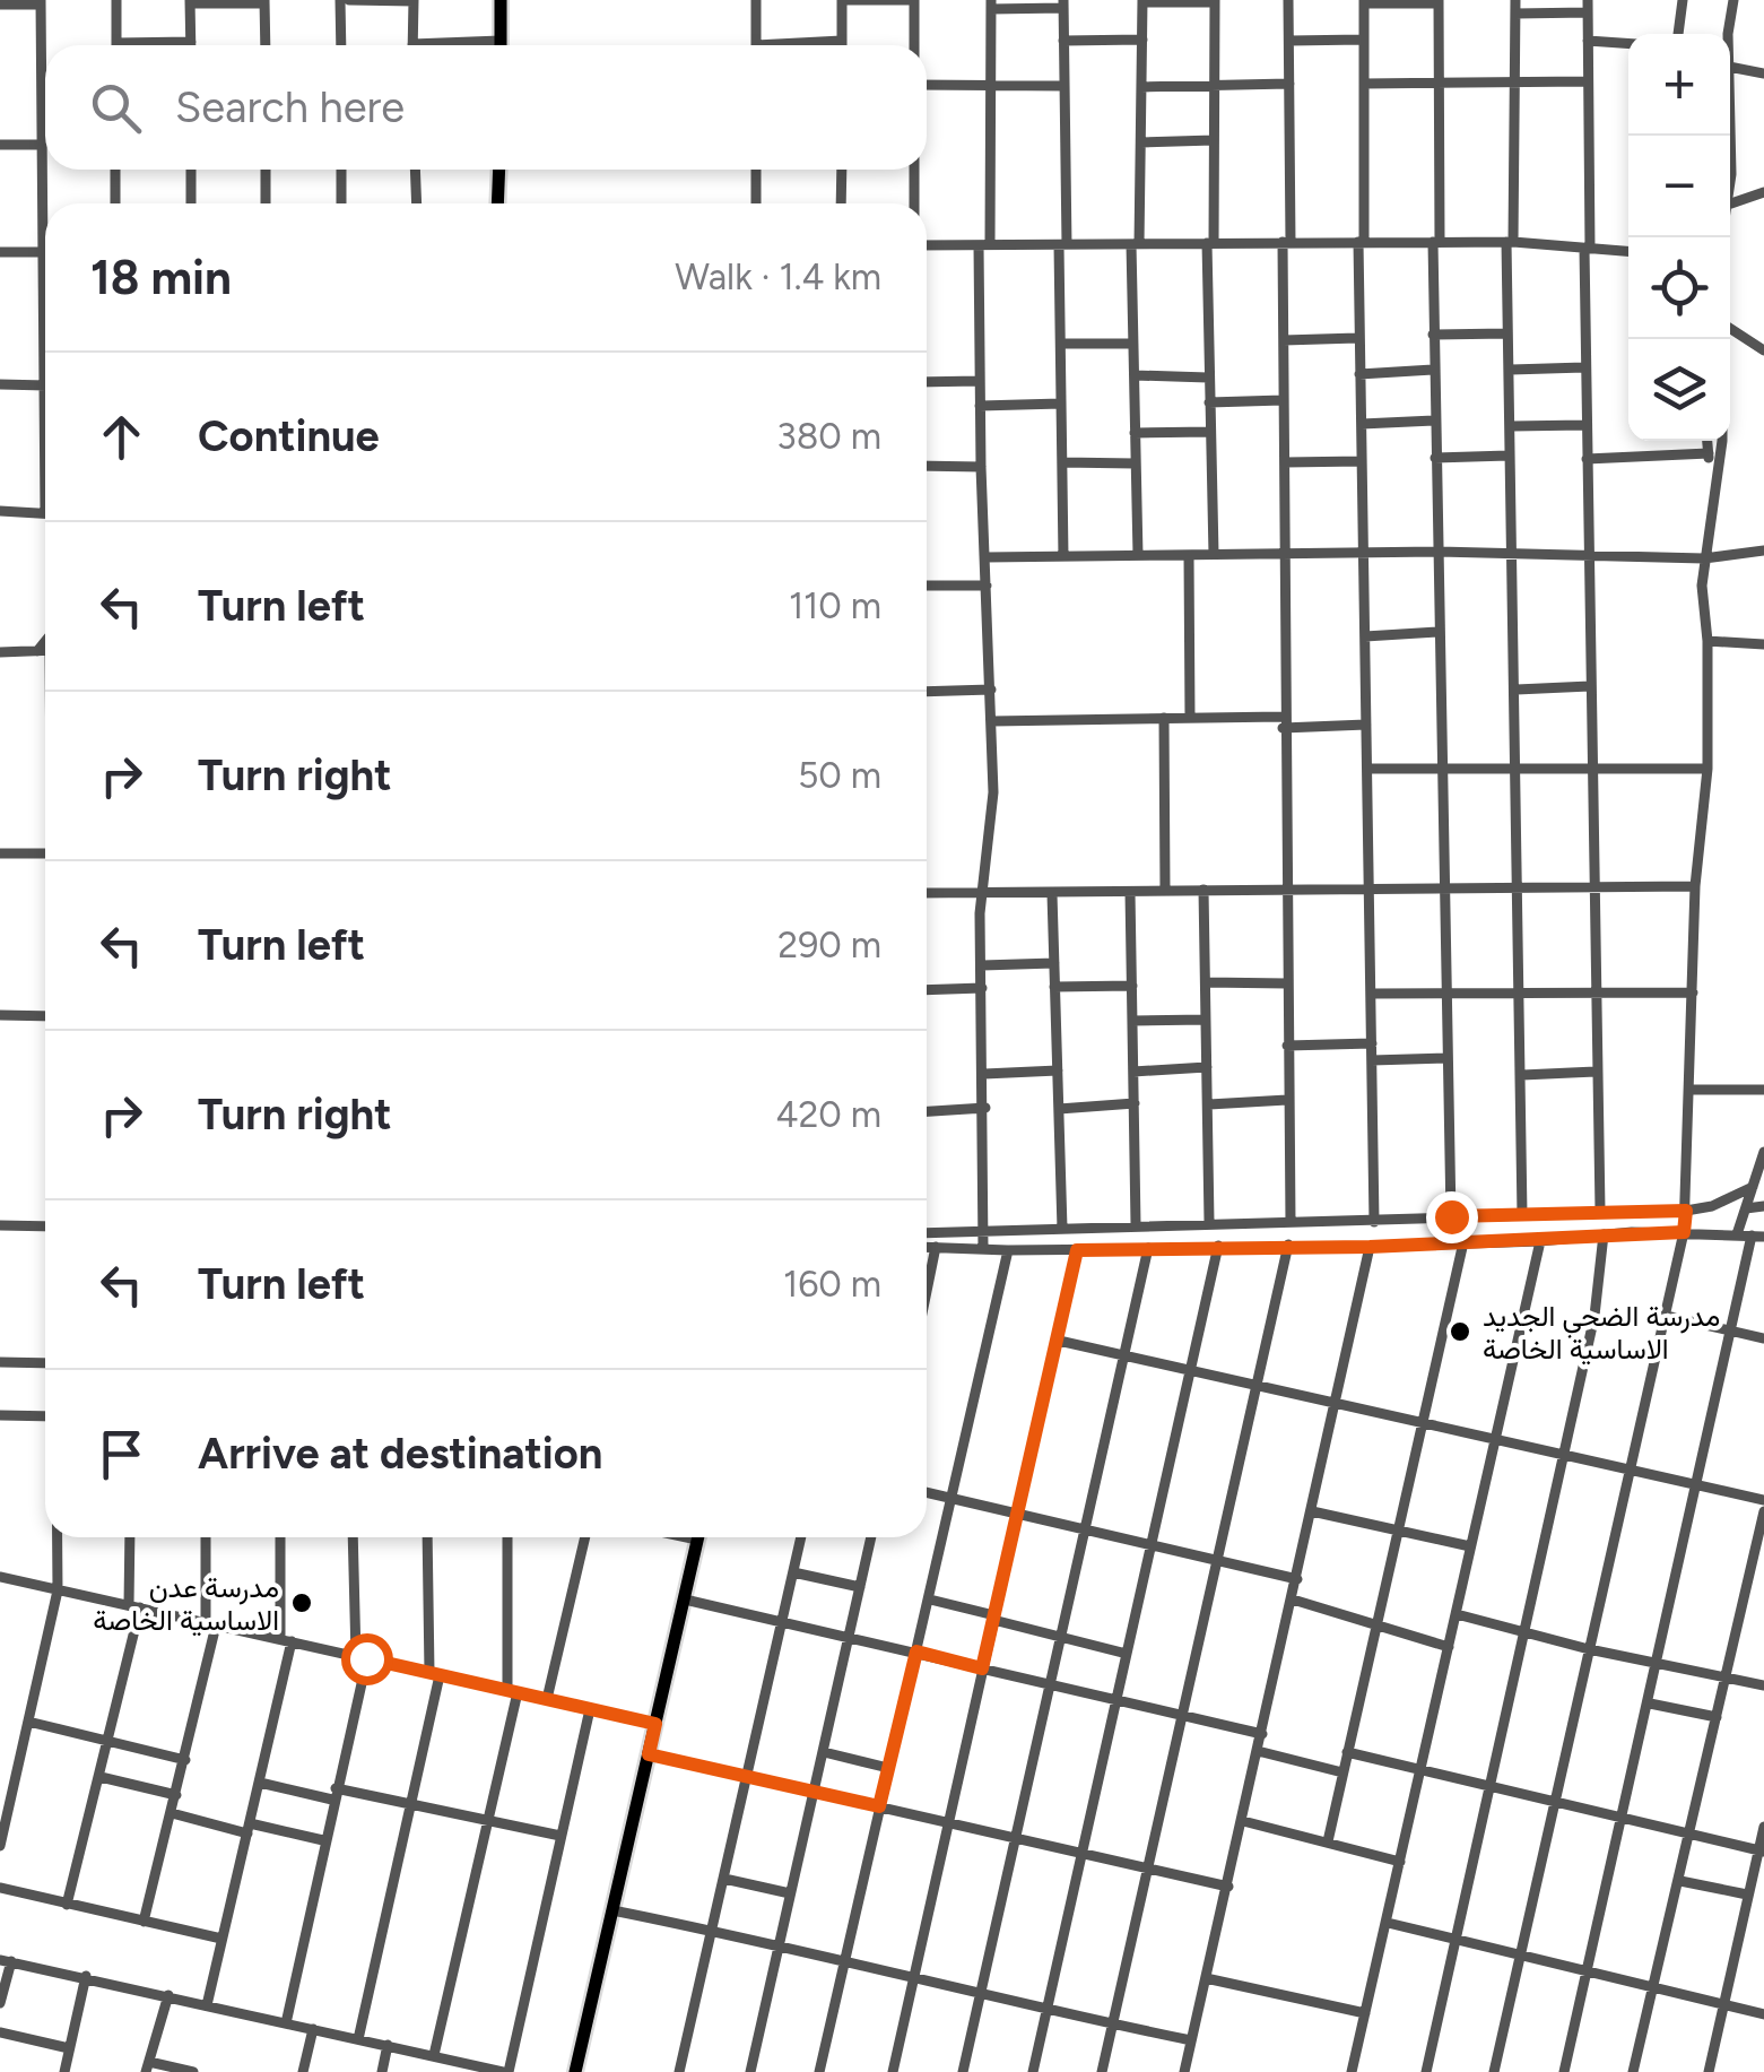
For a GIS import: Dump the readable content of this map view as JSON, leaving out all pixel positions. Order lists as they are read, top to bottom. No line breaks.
{"places":["مدرسة الضحي الجديد الاساسية الخاصة","مدرسة عدن الاساسية الخاصة"],"page":{"map_buttons":["+","−"],"search":"Search here","heading":["18 min","Walk · 1.4 km"],"list":[["Continue","380 m"],["Turn left","110 m"],["Turn right","50 m"],["Turn left","290 m"],["Turn right","420 m"],["Turn left","160 m"],"Arrive at destination"]}}
